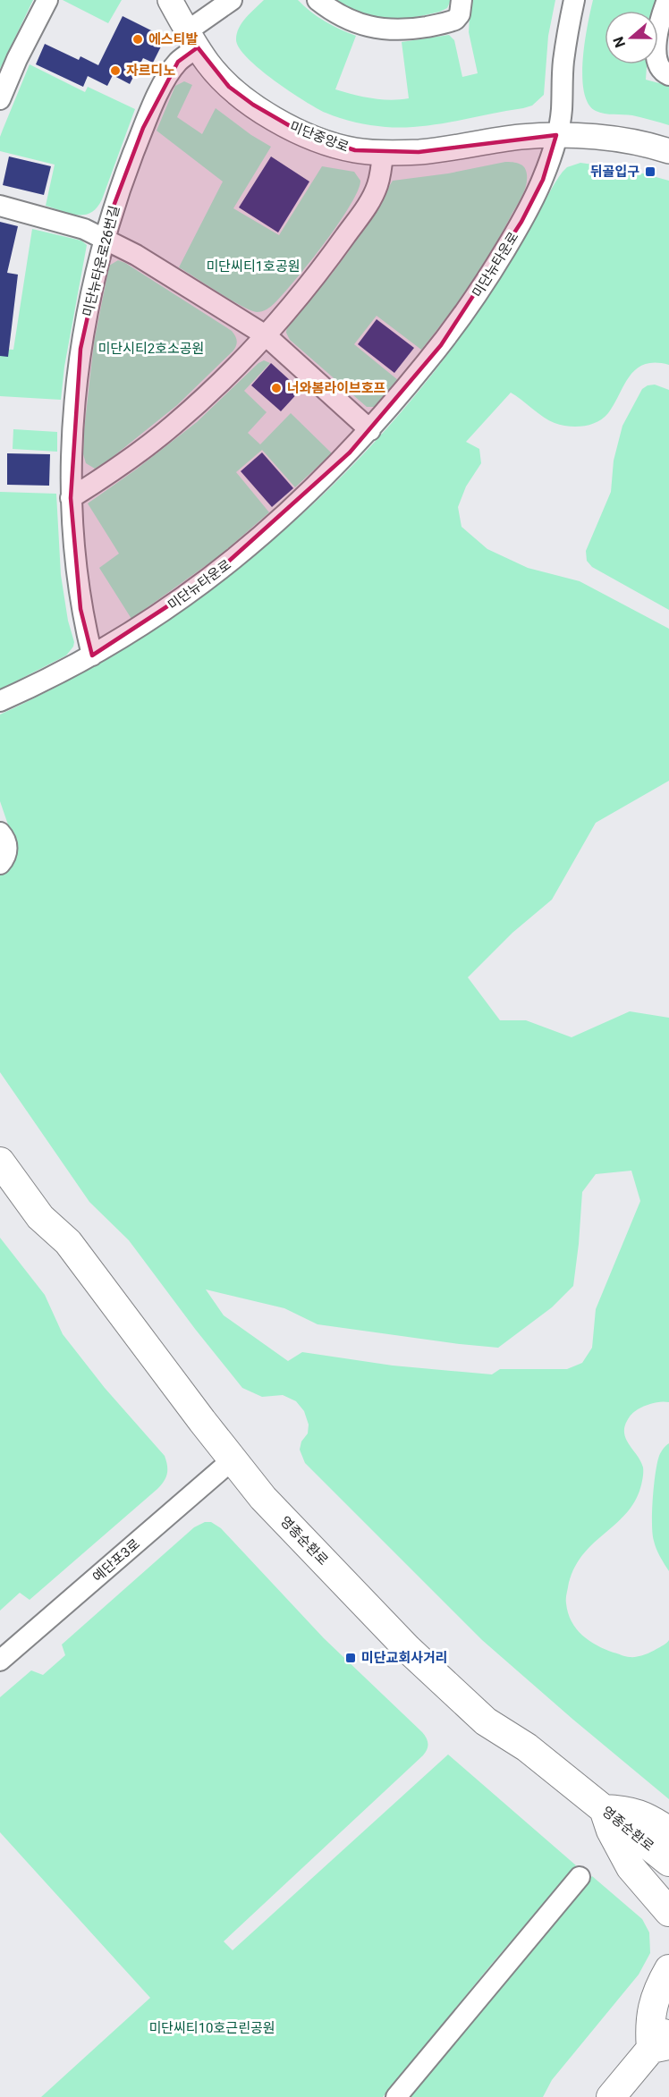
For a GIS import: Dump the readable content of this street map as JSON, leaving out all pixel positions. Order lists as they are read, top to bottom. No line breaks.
{"streets":{"main road":["영종순환로"],"street":["미단중앙로","미단뉴타운로26번길","미단뉴타운로","예단포3로"]},"crossings":[["미단중앙로","미단뉴타운로26번길"],["미단중앙로","미단뉴타운로"],["미단뉴타운로26번길","미단뉴타운로"],["영종순환로","예단포3로"]],"parks":["미단씨티1호공원","미단시티2호소공원","미단씨티10호근린공원"],"places":{"other":["에스티발","자르디노","너와봄라이브호프"],"transit":["뒤골입구","미단교회사거리"]},"north":"left"}
